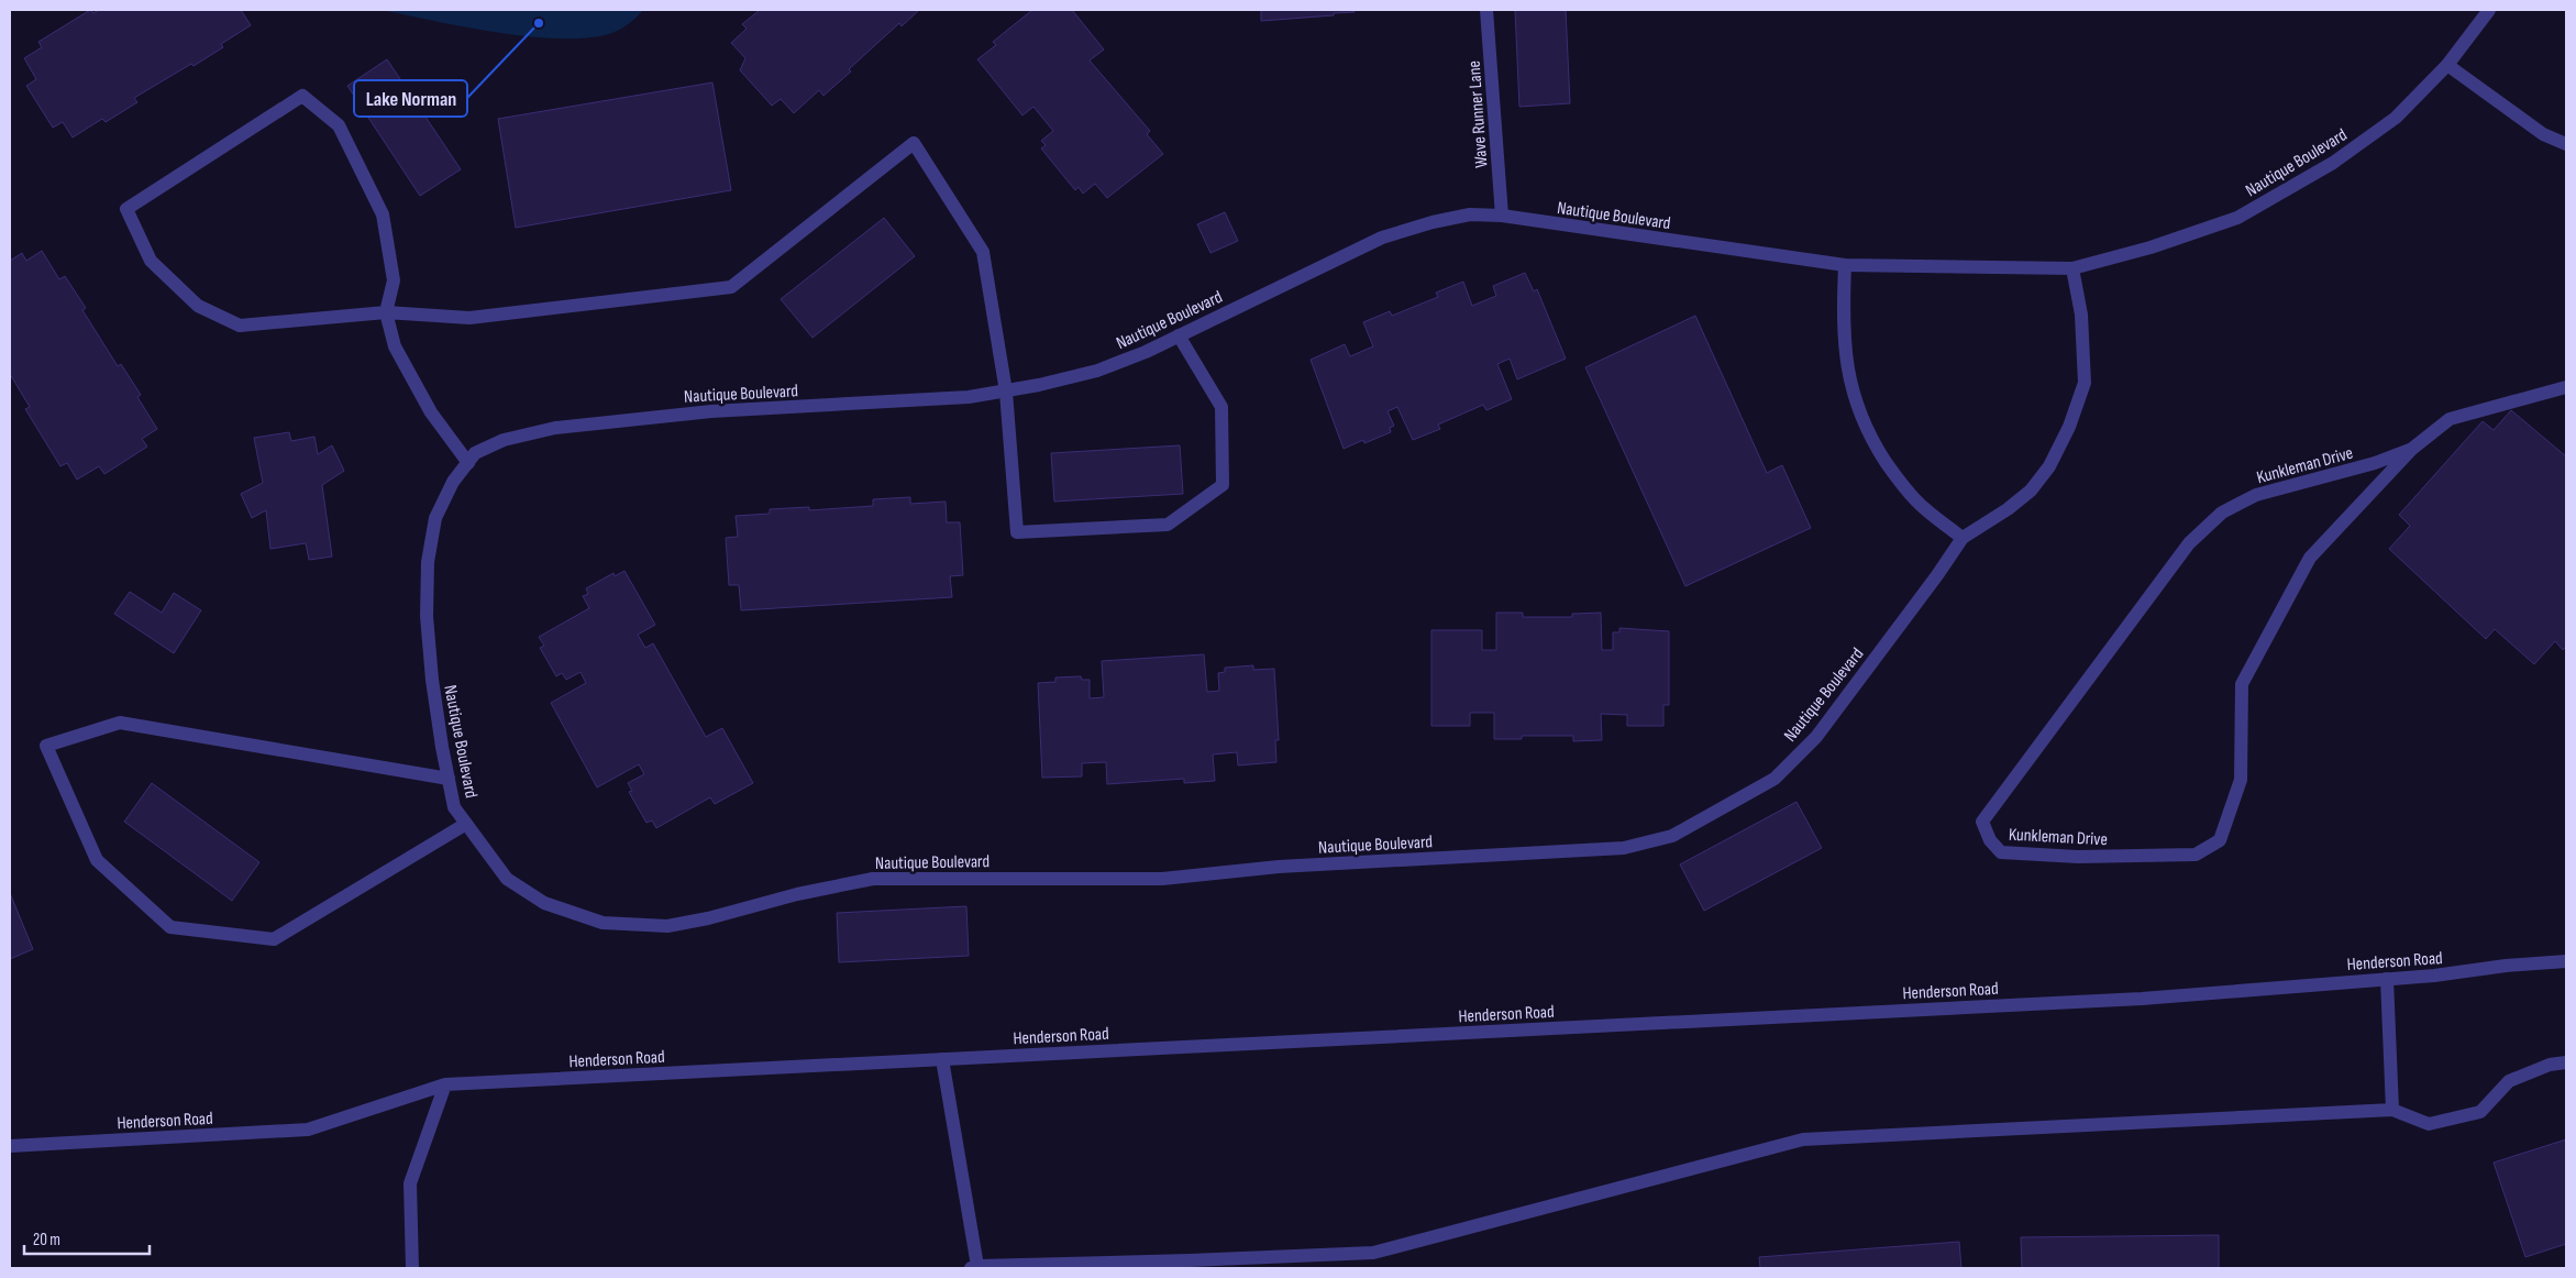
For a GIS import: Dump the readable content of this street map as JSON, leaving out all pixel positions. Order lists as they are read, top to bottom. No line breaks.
{"streets":{"street":["Wave Runner Lane","Nautique Boulevard","Kunkleman Drive","Henderson Road"]},"crossings":[["Wave Runner Lane","Nautique Boulevard"]],"places":["Lake Norman"],"scale_bar":"20 m"}
